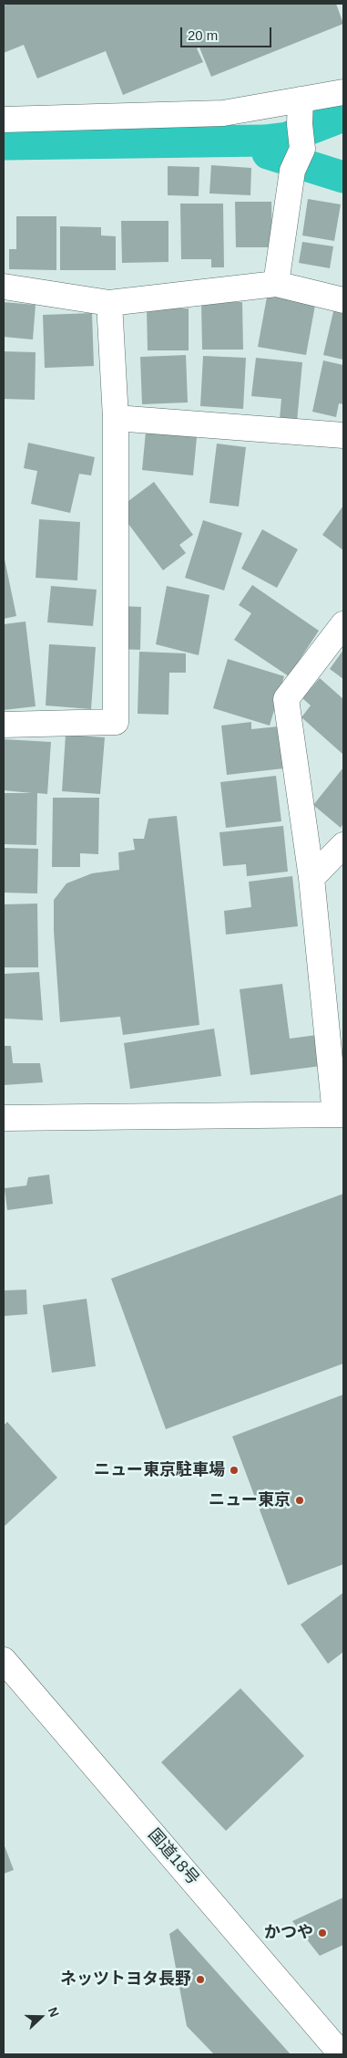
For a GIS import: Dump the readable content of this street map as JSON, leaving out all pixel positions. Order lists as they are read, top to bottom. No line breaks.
{"streets":{"main road":["国道18号"]},"places":["ニュー東京駐車場","ニュー東京","かつや","ネッツトヨタ長野"],"scale_bar":"20 m","north":"right"}
